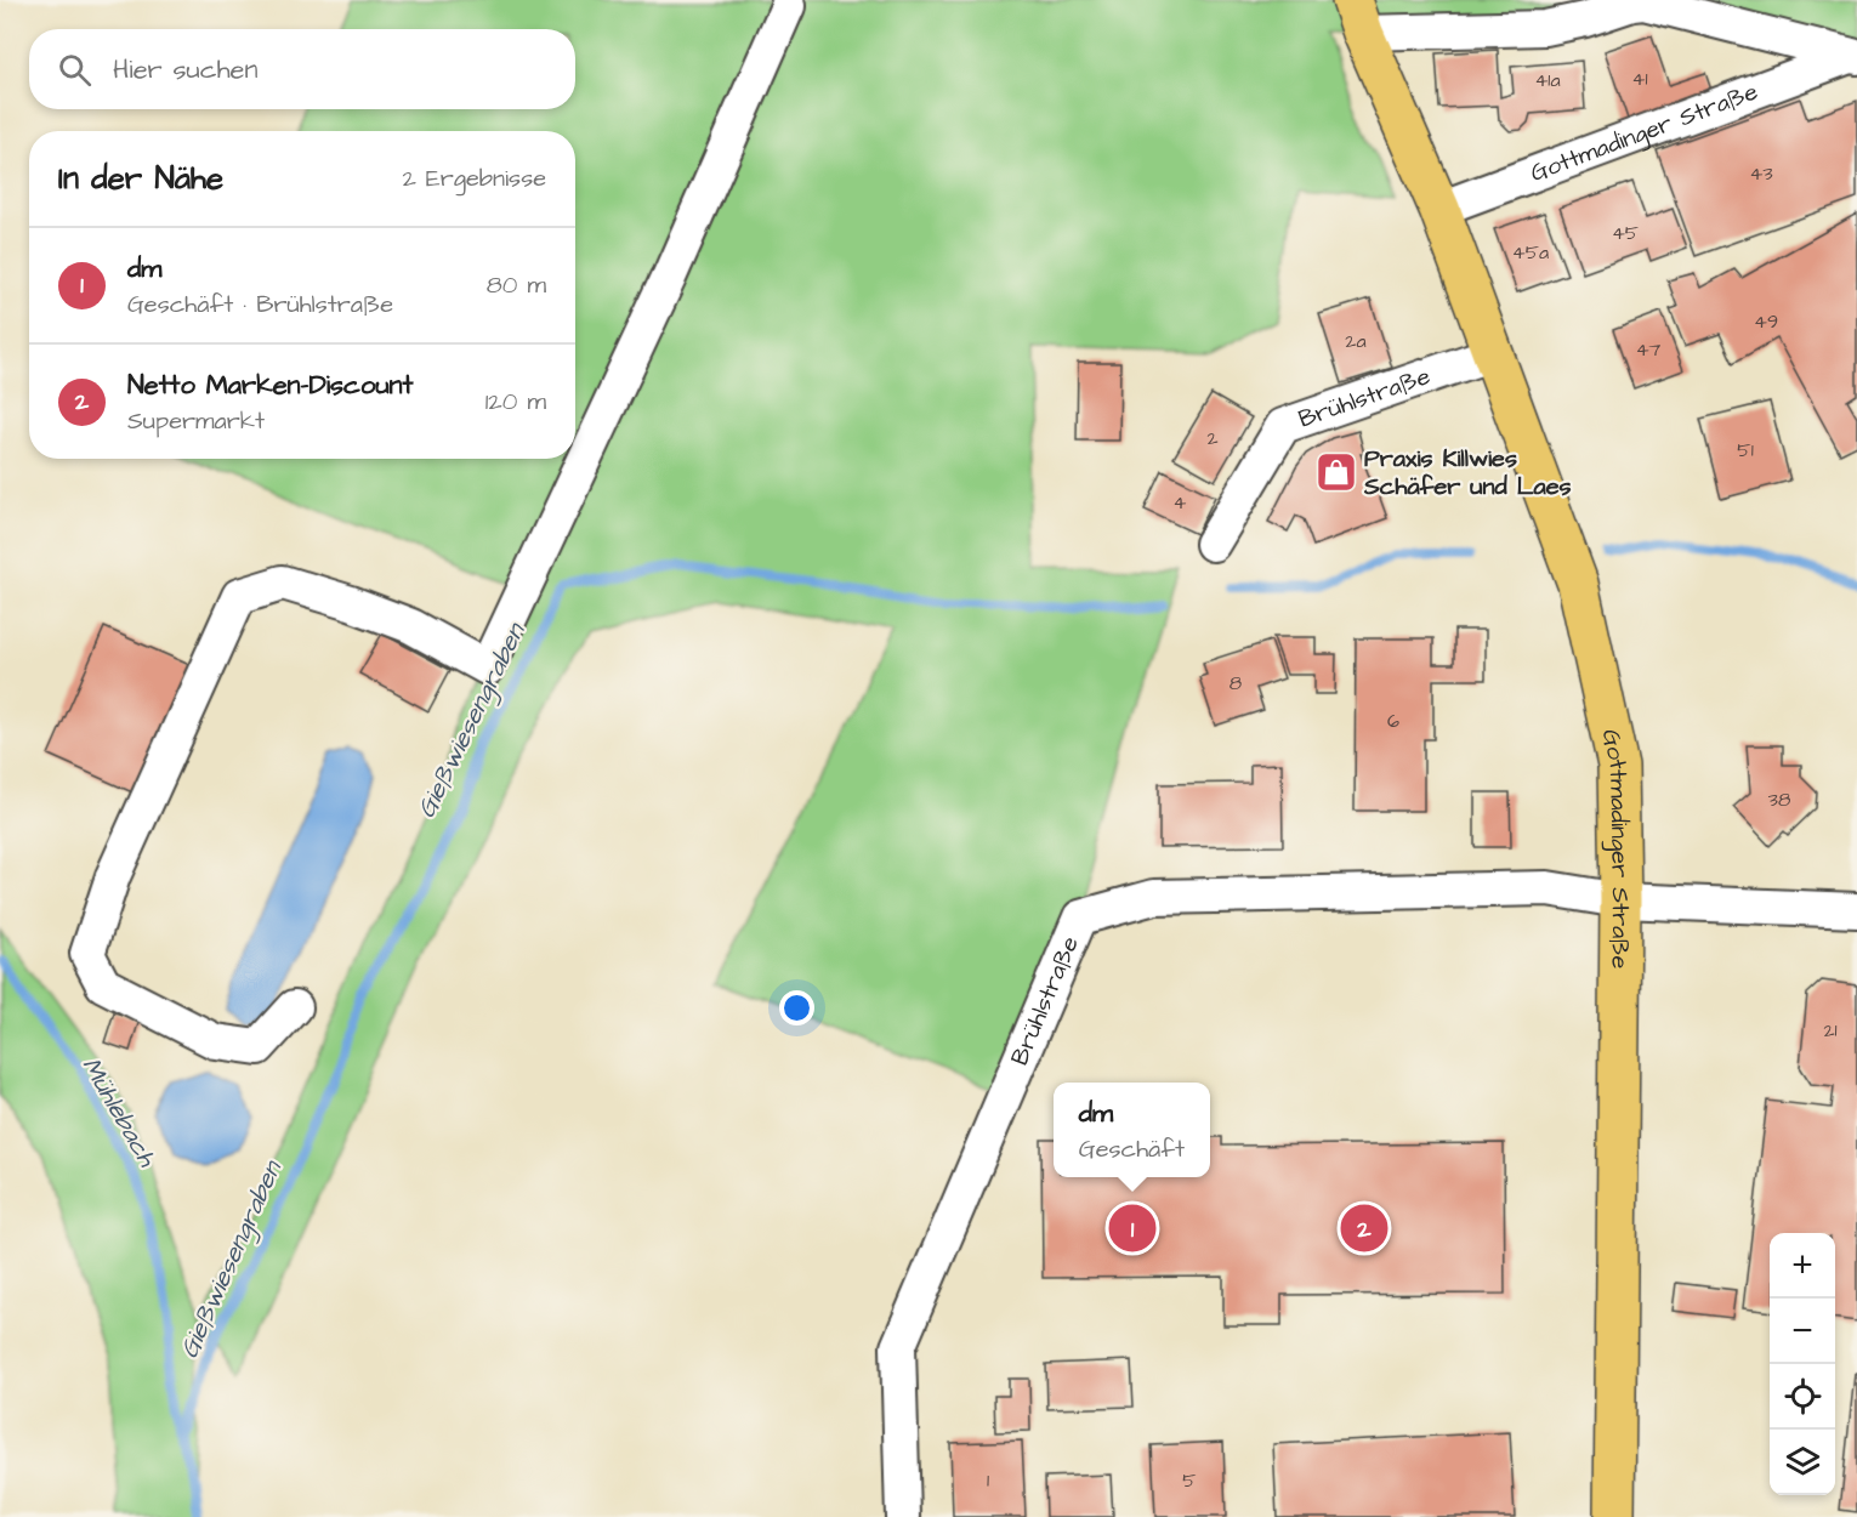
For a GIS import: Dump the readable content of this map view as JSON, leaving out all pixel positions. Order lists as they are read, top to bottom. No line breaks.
{"streets":{"main road":["Gottmadinger Straße"],"street":["Brühlstraße"]},"crossings":[["Gottmadinger Straße","Brühlstraße"]],"water":["Gießwiesengraben","Mühlebach"],"places":{"shop":["Praxis Killwies Schäfer und Laes"]},"house_numbers":["41","41a","43","45","45a","49","2a","47","2","51","4","8","6","38","21","1","5"],"page":{"search":"Hier suchen","heading":["In der Nähe","2 Ergebnisse"],"list":[{"mark":"1","name":"dm","note":"Geschäft · Brühlstraße","value":"80 m"},{"mark":"2","name":"Netto Marken-Discount","note":"Supermarkt","value":"120 m"}],"popup":["dm","Geschäft"],"pins":["1","2"],"map_buttons":["+","−"]}}
